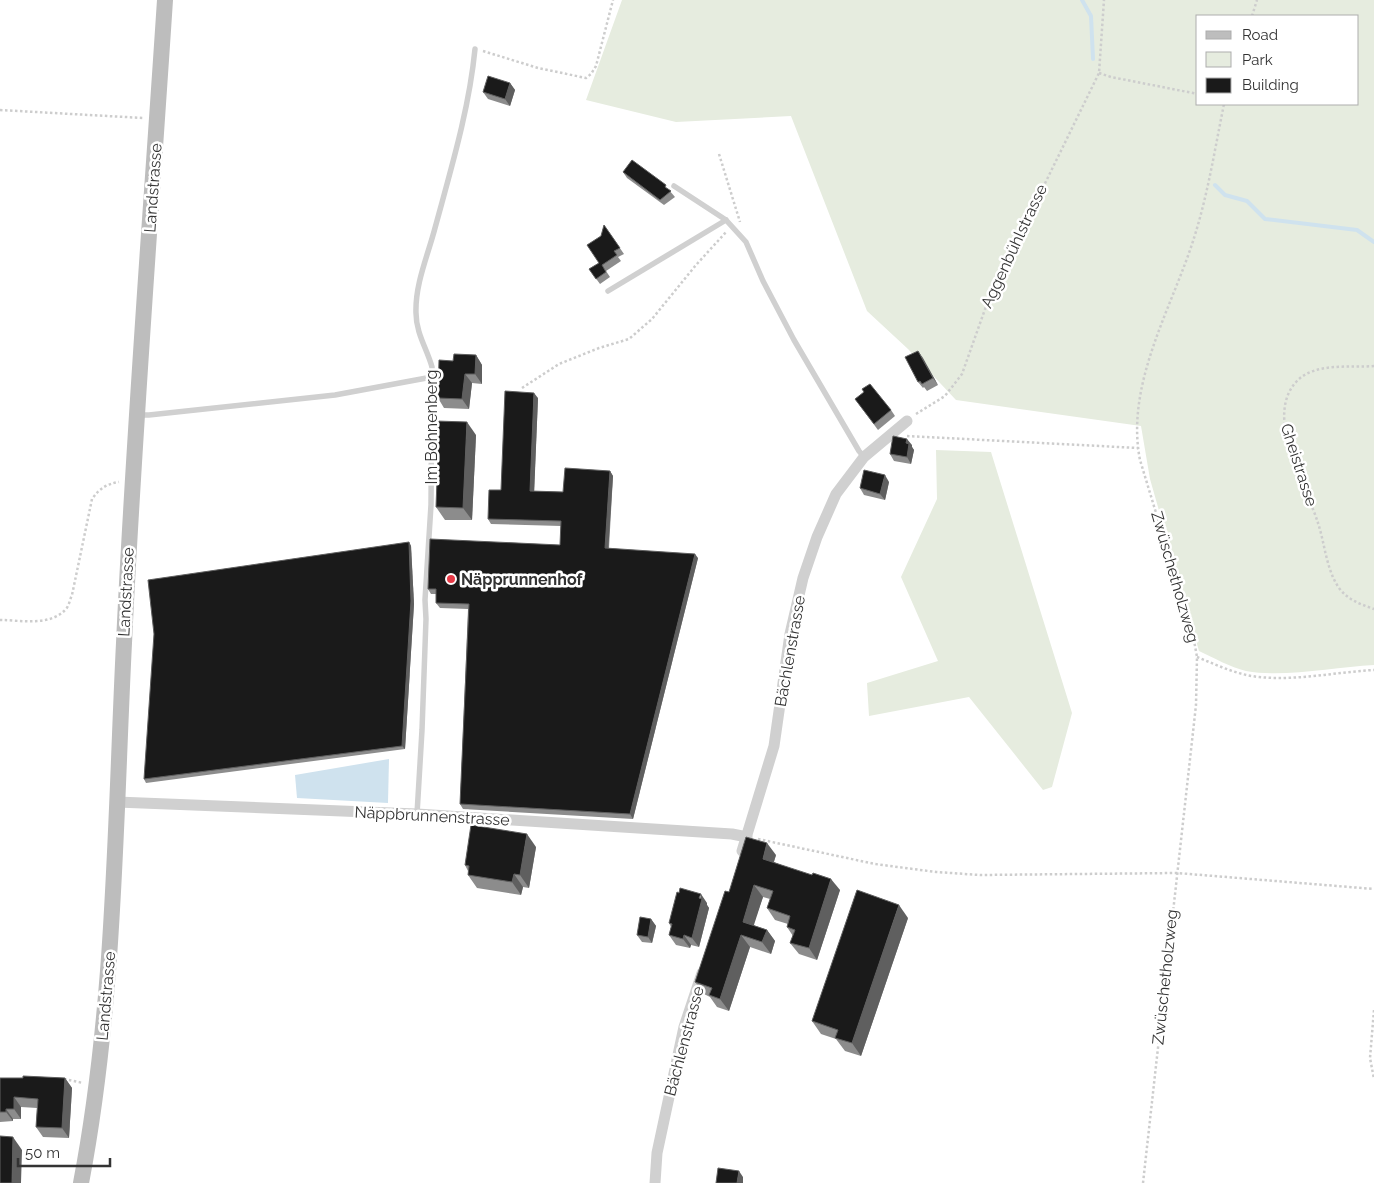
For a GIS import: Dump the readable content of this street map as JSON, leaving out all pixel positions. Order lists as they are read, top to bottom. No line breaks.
{"streets":{"main road":["Landstrasse"],"street":["Bächlenstrasse","Näppbrunnenstrasse"],"lane":["Im Bohnenberg"],"path":["Aggenbühlstrasse","Gheistrasse","Zwüschetholzweg"]},"crossings":[["Landstrasse","Näppbrunnenstrasse"],["Im Bohnenberg","Näppbrunnenstrasse"],["Bächlenstrasse","Näppbrunnenstrasse"]],"places":["Näpprunnenhof"],"legend":["Road","Park","Building"],"scale_bar":"50 m"}
